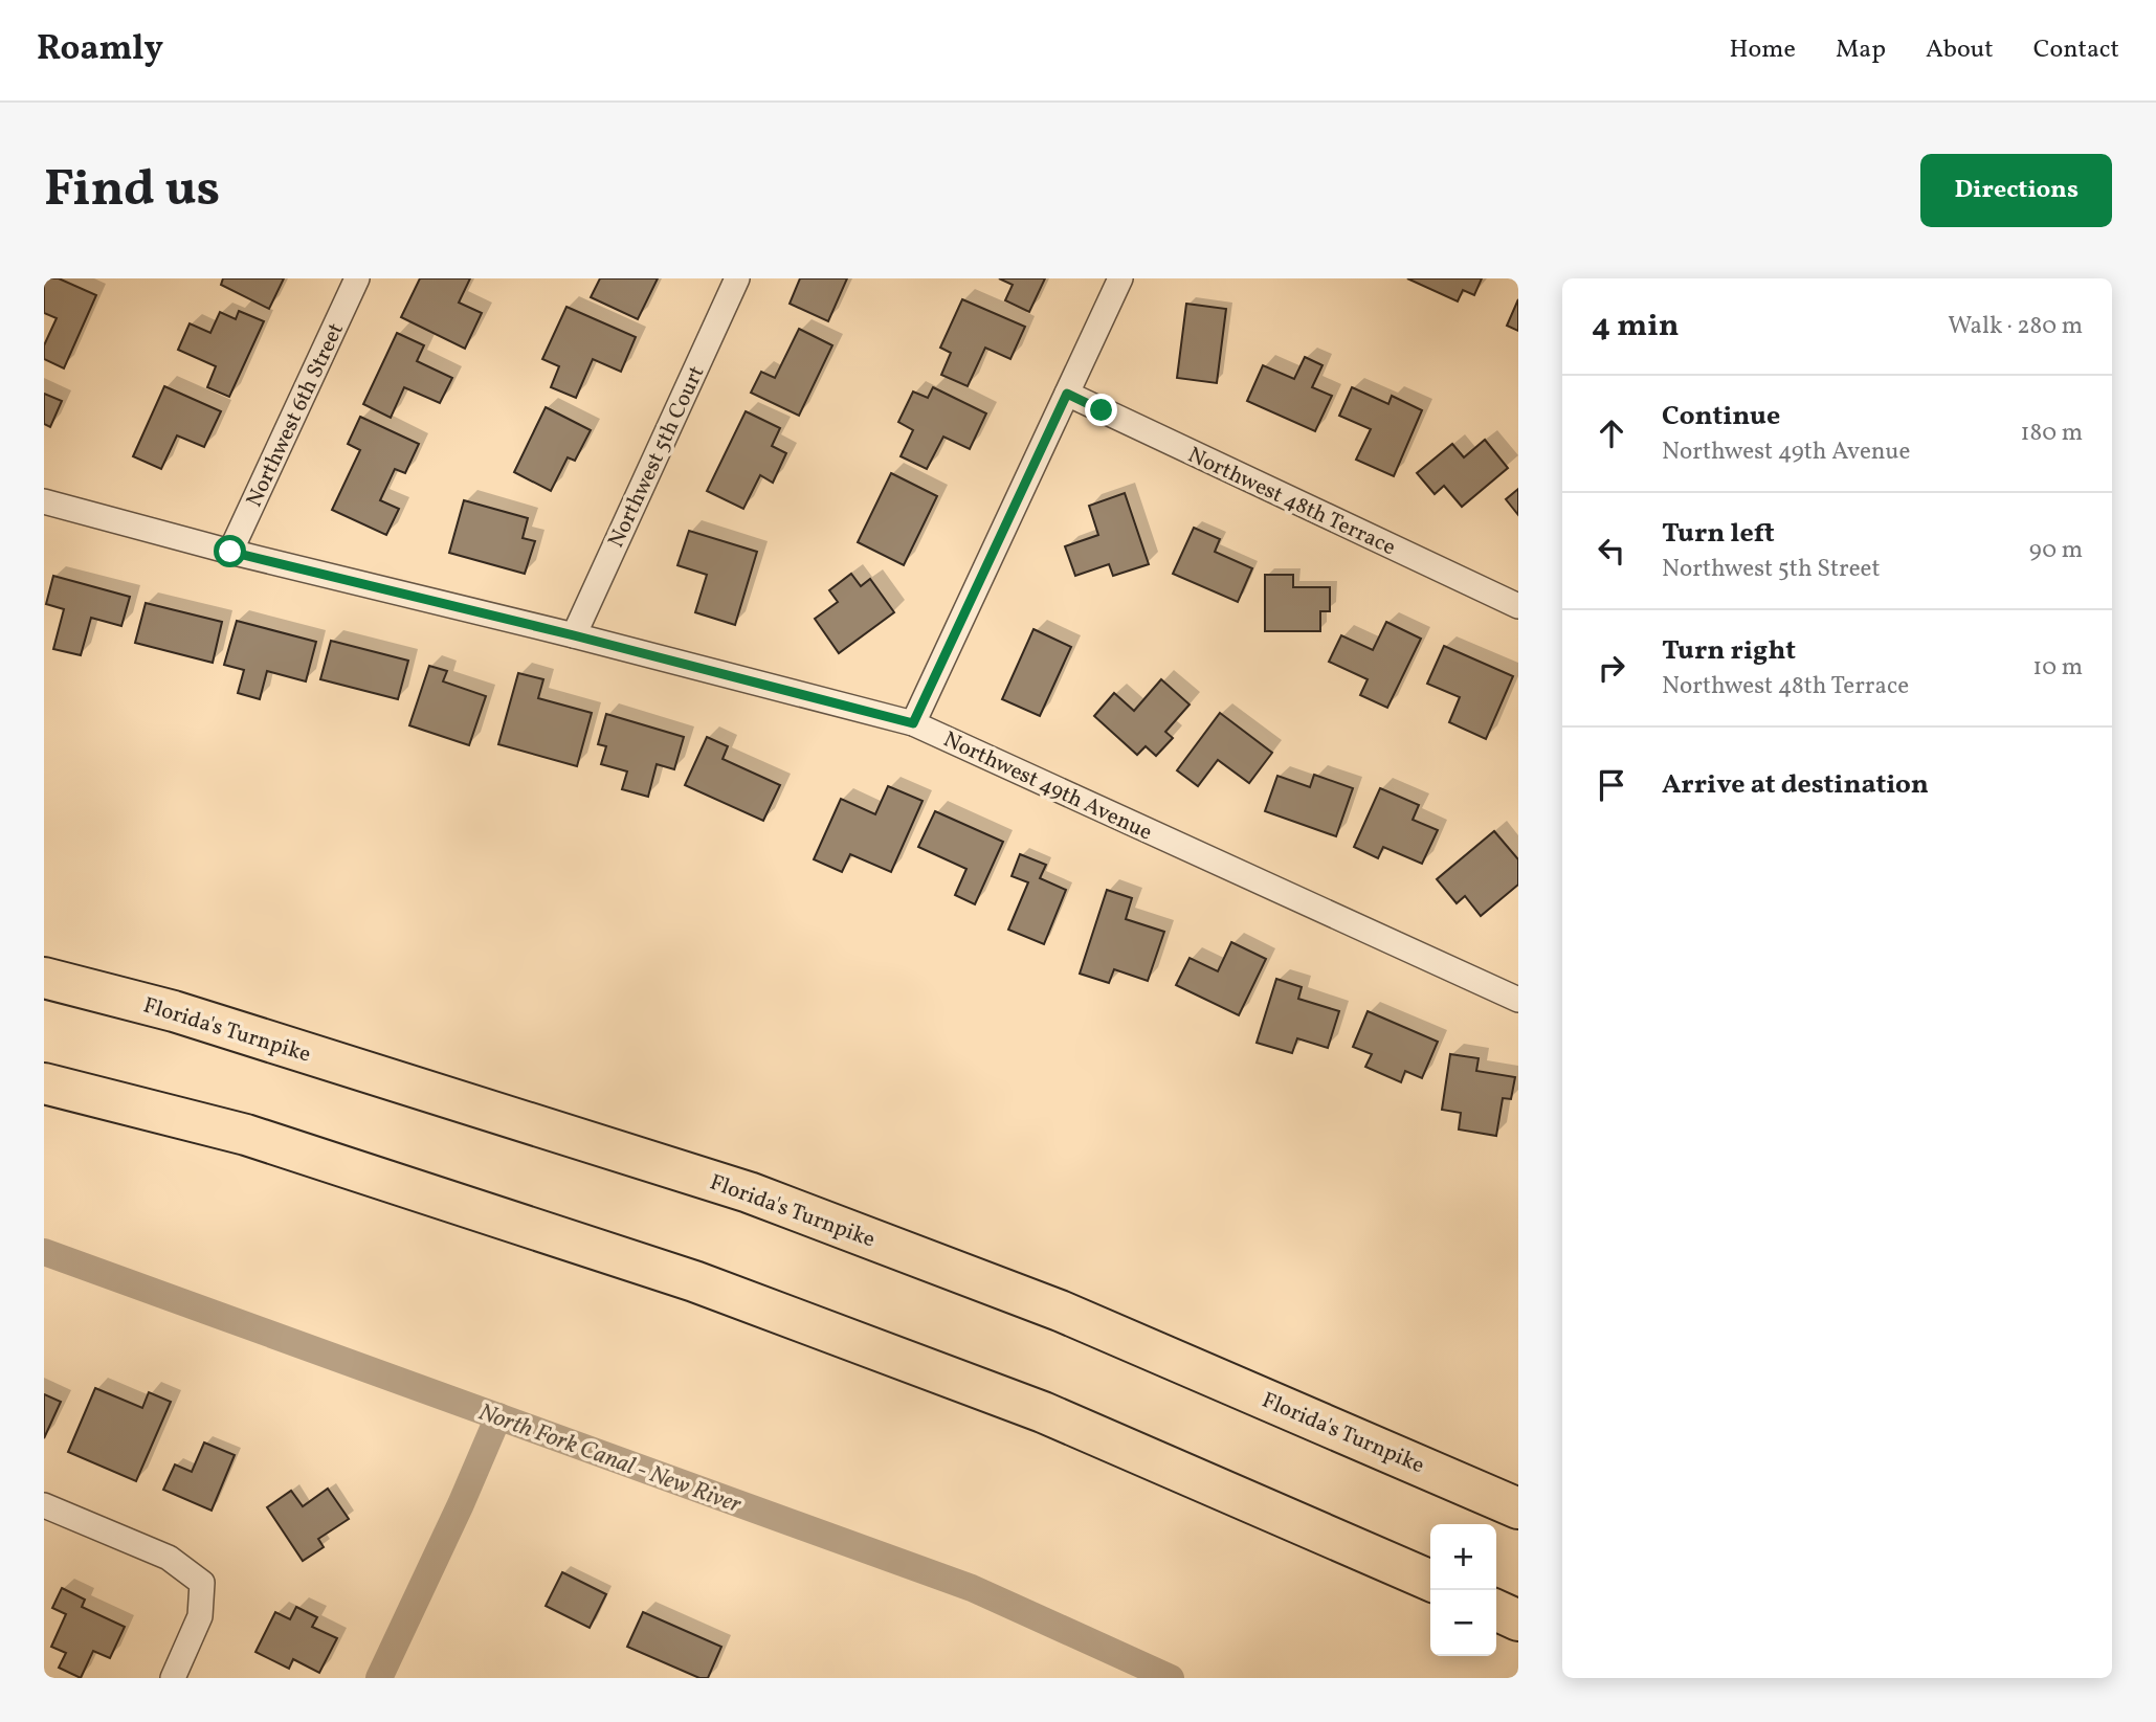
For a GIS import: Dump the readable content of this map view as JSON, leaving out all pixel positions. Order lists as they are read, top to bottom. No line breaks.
{"streets":{"highway":["Florida's Turnpike"],"street":["Northwest 6th Street","Northwest 5th Court","Northwest 48th Terrace","Northwest 49th Avenue"]},"crossings":[["Northwest 6th Street","Northwest 49th Avenue"],["Northwest 5th Court","Northwest 49th Avenue"]],"water":["North Fork Canal - New River"],"page":{"header":"Roamly","nav":["Home","Map","About","Contact"],"buttons":"Directions","title":"Find us","heading":["4 min","Walk · 280 m"],"list":[["Continue","Northwest 49th Avenue","180 m"],["Turn left","Northwest 5th Street","90 m"],["Turn right","Northwest 48th Terrace","10 m"],"Arrive at destination"],"map_buttons":["+","−"]}}
